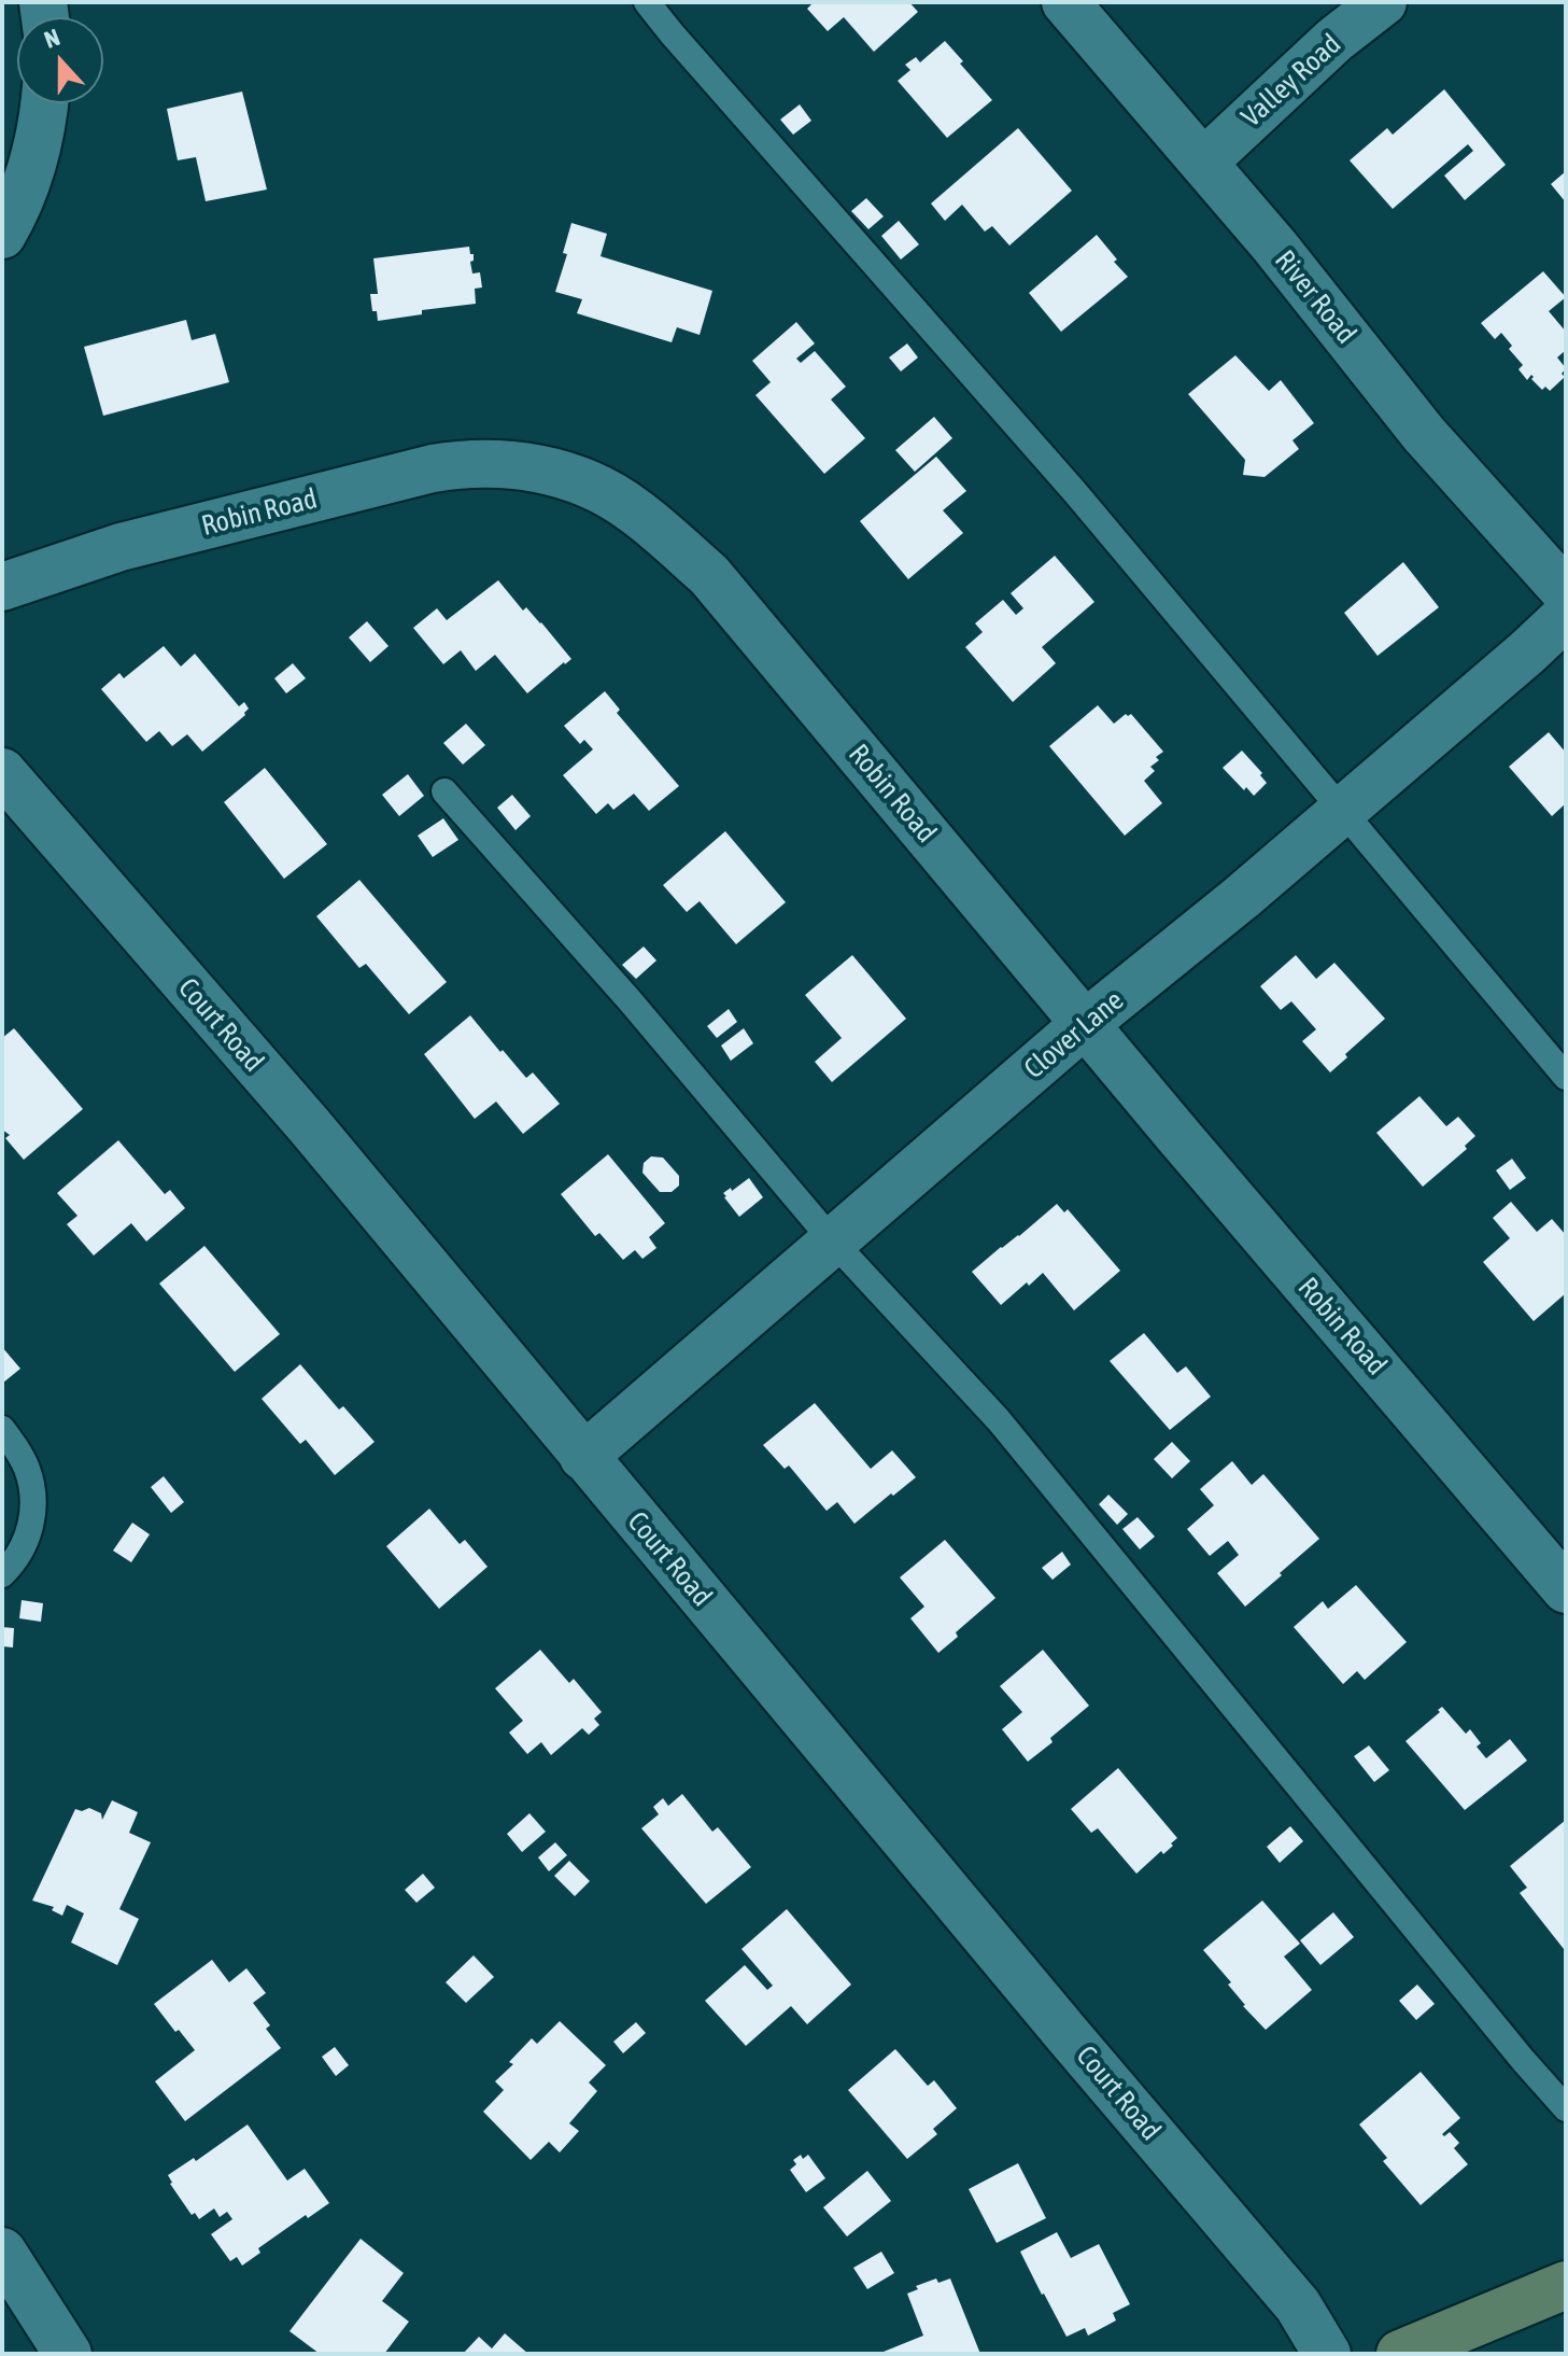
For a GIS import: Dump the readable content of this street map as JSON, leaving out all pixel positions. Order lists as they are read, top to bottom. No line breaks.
{"streets":{"street":["Valley Road","River Road","Robin Road","Court Road","Clover Lane"]},"crossings":[["Valley Road","River Road"],["Robin Road","Clover Lane"],["Court Road","Clover Lane"]],"north":"top"}
